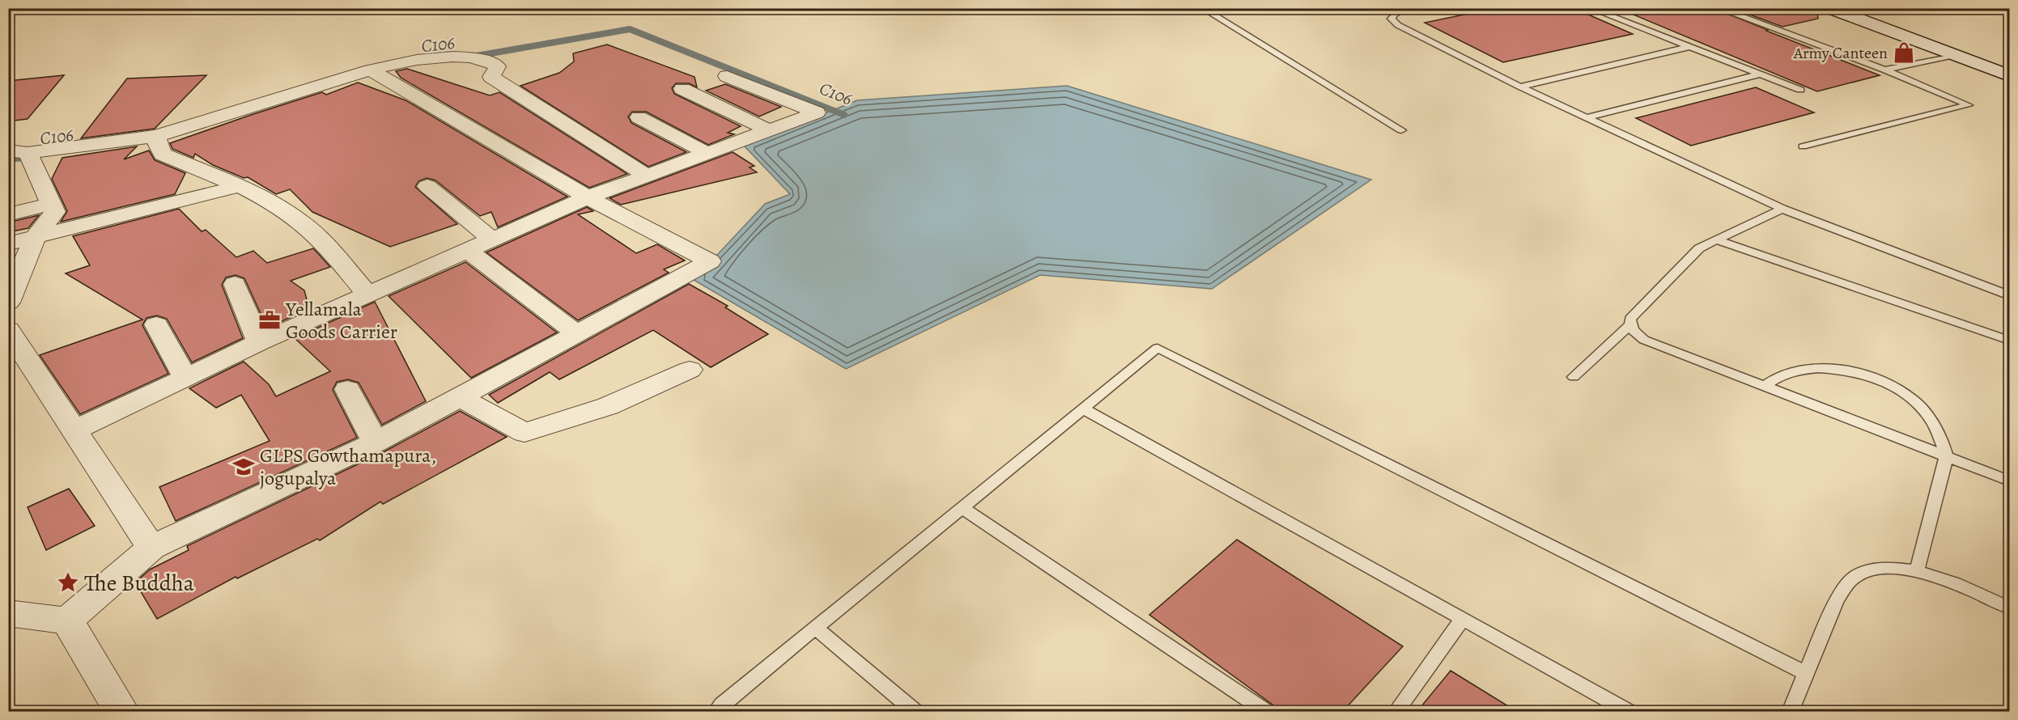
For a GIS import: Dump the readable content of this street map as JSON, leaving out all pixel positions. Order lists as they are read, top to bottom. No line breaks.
{"water":["C106"],"places":{"shop":["Army Canteen"],"office":["Yellamala Goods Carrier"],"school or university":["GLPS Gowthamapura, jogupalya"],"place":["The Buddha"]}}
